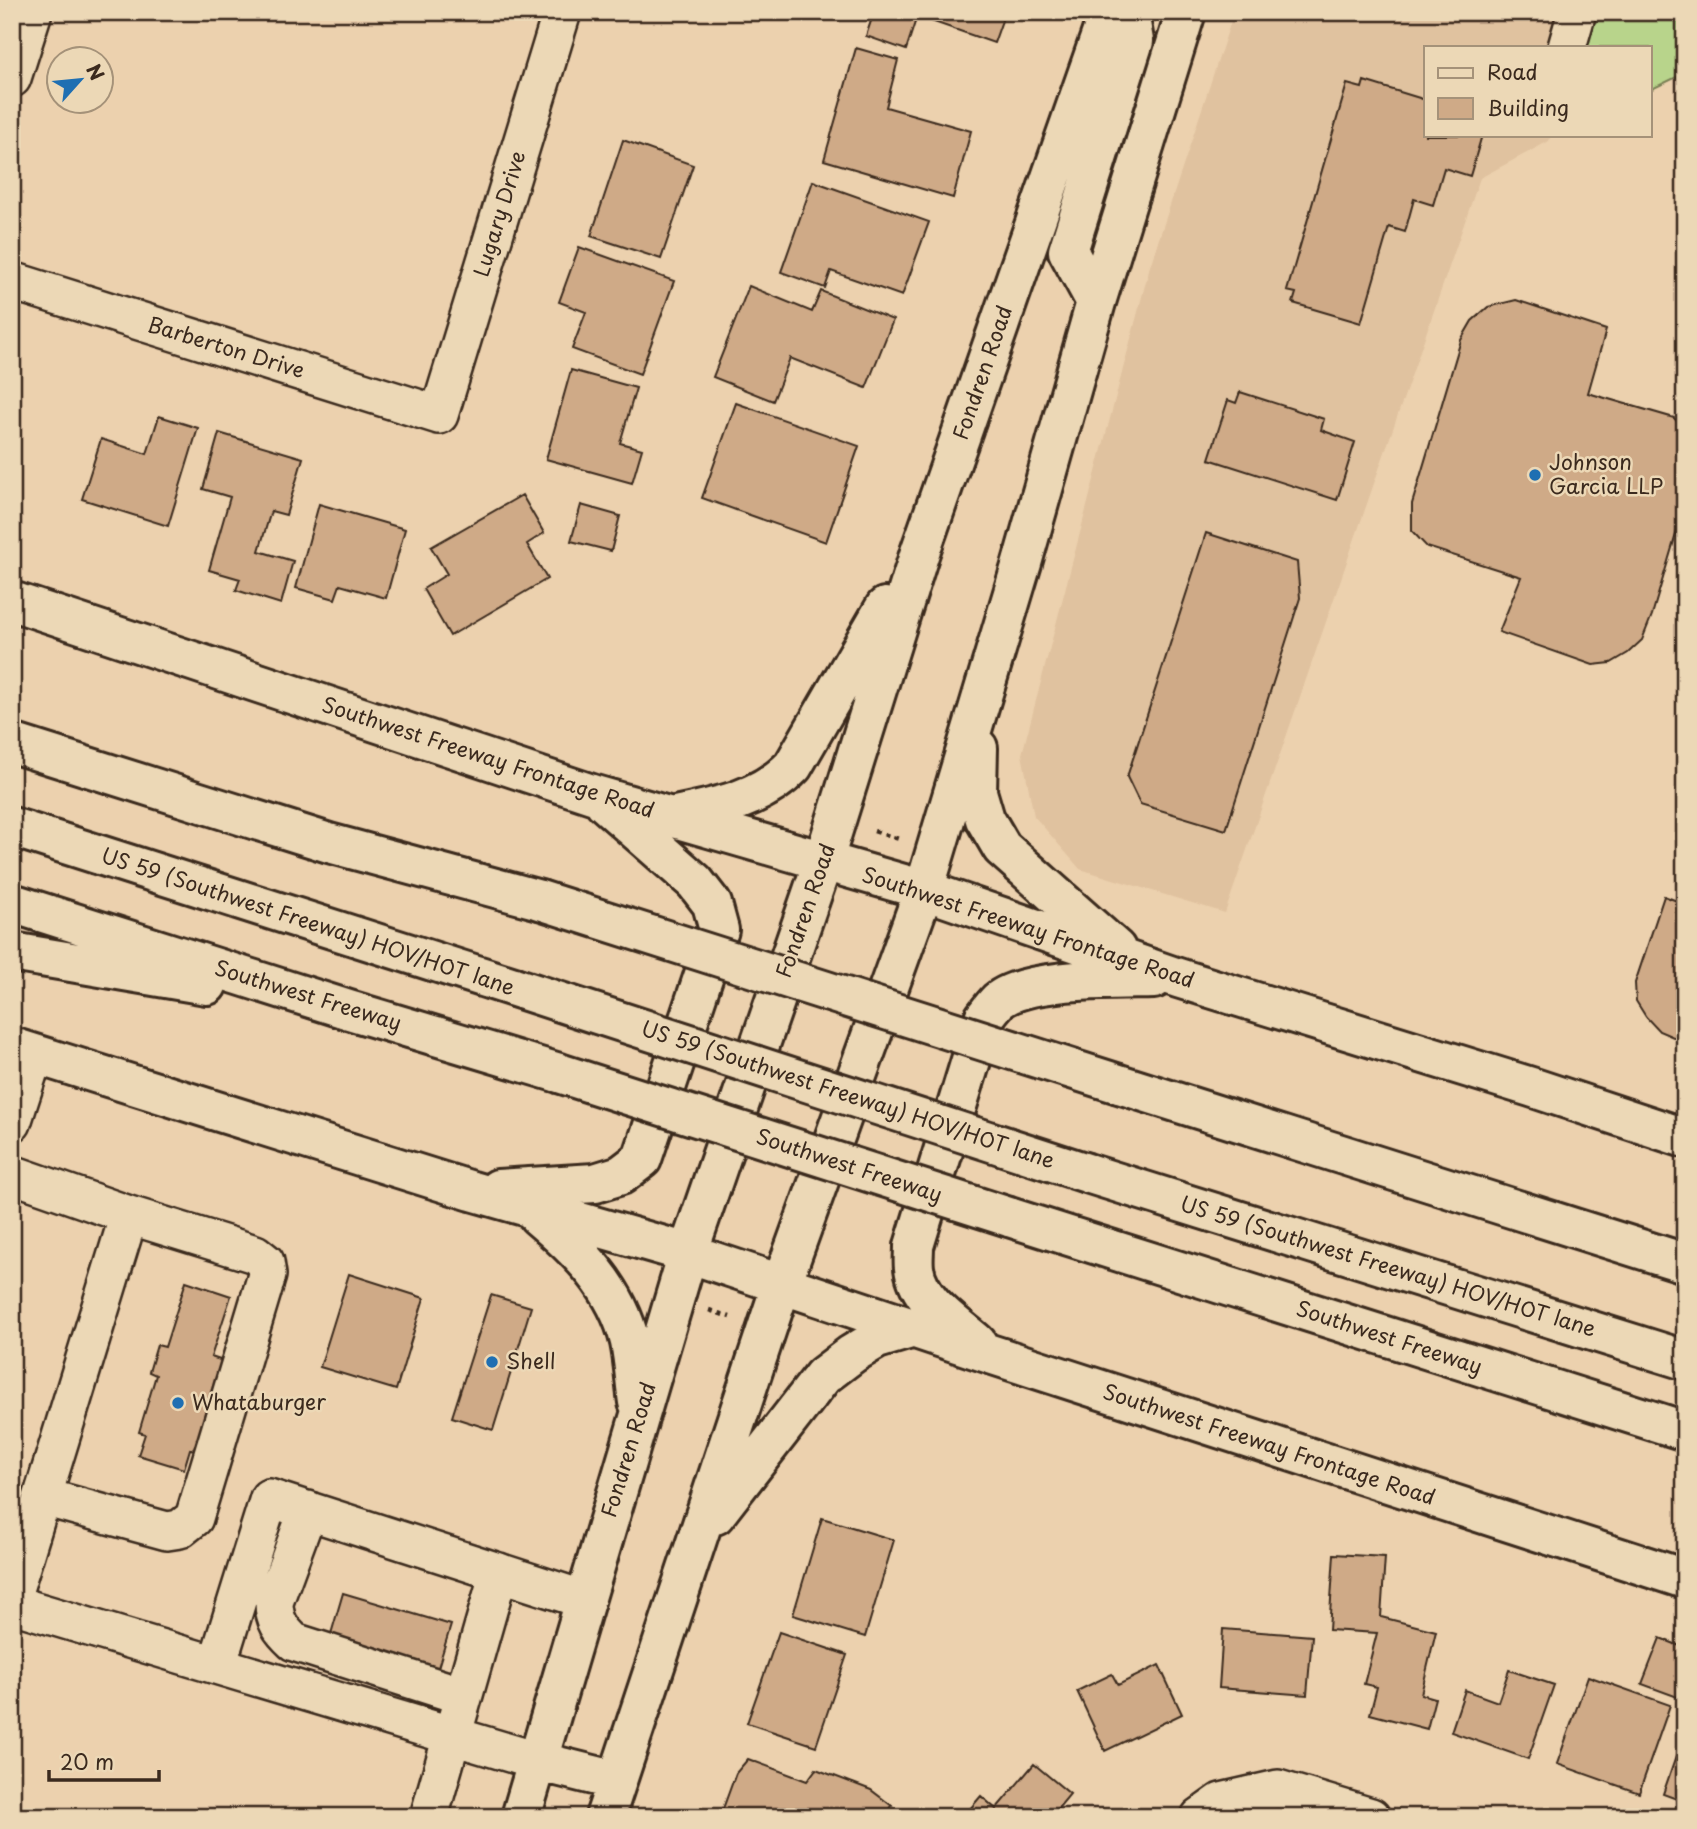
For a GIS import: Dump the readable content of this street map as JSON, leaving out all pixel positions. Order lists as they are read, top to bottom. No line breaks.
{"streets":{"main road":["Fondren Road","Southwest Freeway Frontage Road","US 59 (Southwest Freeway) HOV/HOT lane","Southwest Freeway"],"street":["Lugary Drive","Barberton Drive"]},"crossings":[["Lugary Drive","Barberton Drive"],["Fondren Road","Southwest Freeway Frontage Road"]],"places":["Johnson Garcia LLP","Shell","Whataburger"],"legend":["Road","Building"],"scale_bar":"20 m","north":"top right"}
